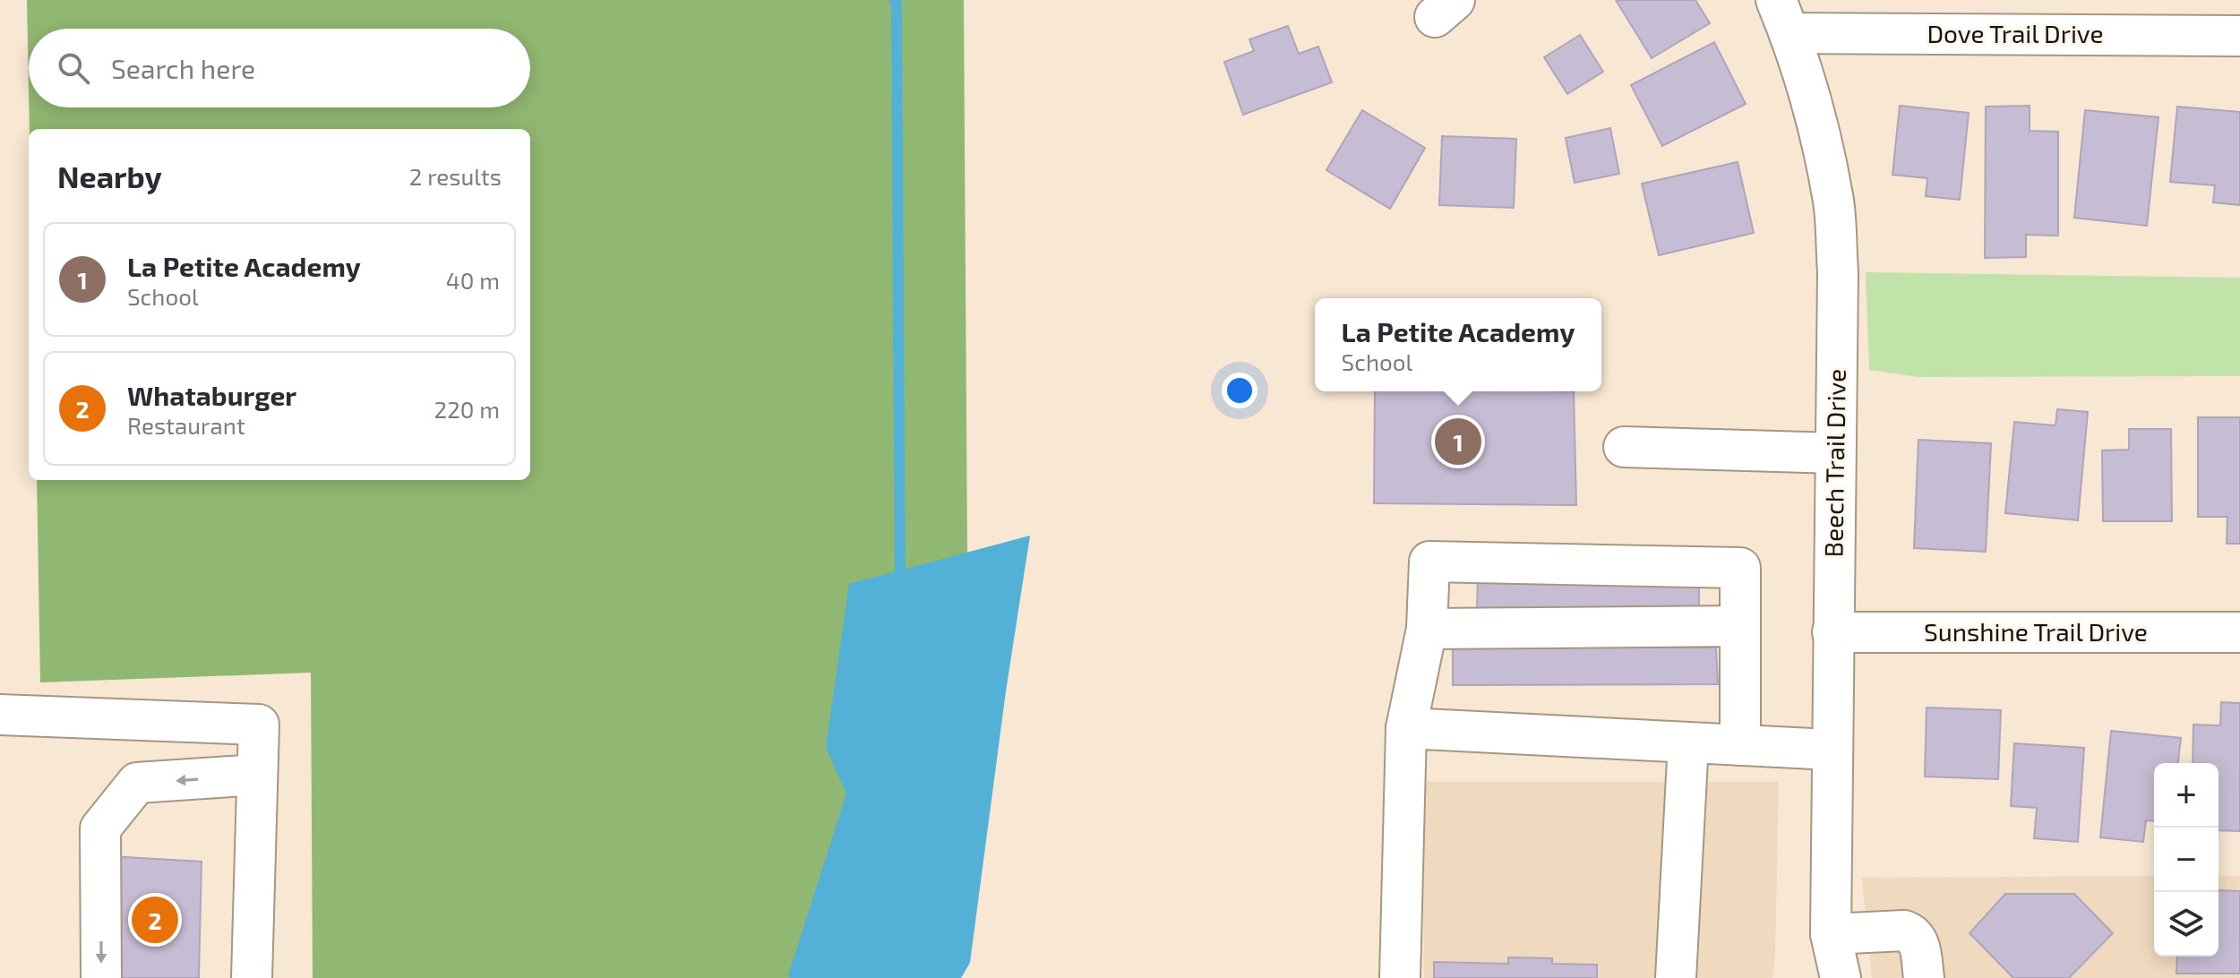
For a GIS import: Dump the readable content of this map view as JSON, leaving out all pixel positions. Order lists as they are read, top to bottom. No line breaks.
{"streets":{"street":["Dove Trail Drive","Beech Trail Drive","Sunshine Trail Drive"]},"crossings":[["Dove Trail Drive","Beech Trail Drive"],["Beech Trail Drive","Sunshine Trail Drive"]],"page":{"search":"Search here","heading":["Nearby","2 results"],"list":[{"mark":"1","name":"La Petite Academy","note":"School","value":"40 m"},{"mark":"2","name":"Whataburger","note":"Restaurant","value":"220 m"}],"popup":["La Petite Academy","School"],"pins":["1","2"],"map_buttons":["+","−"]}}
